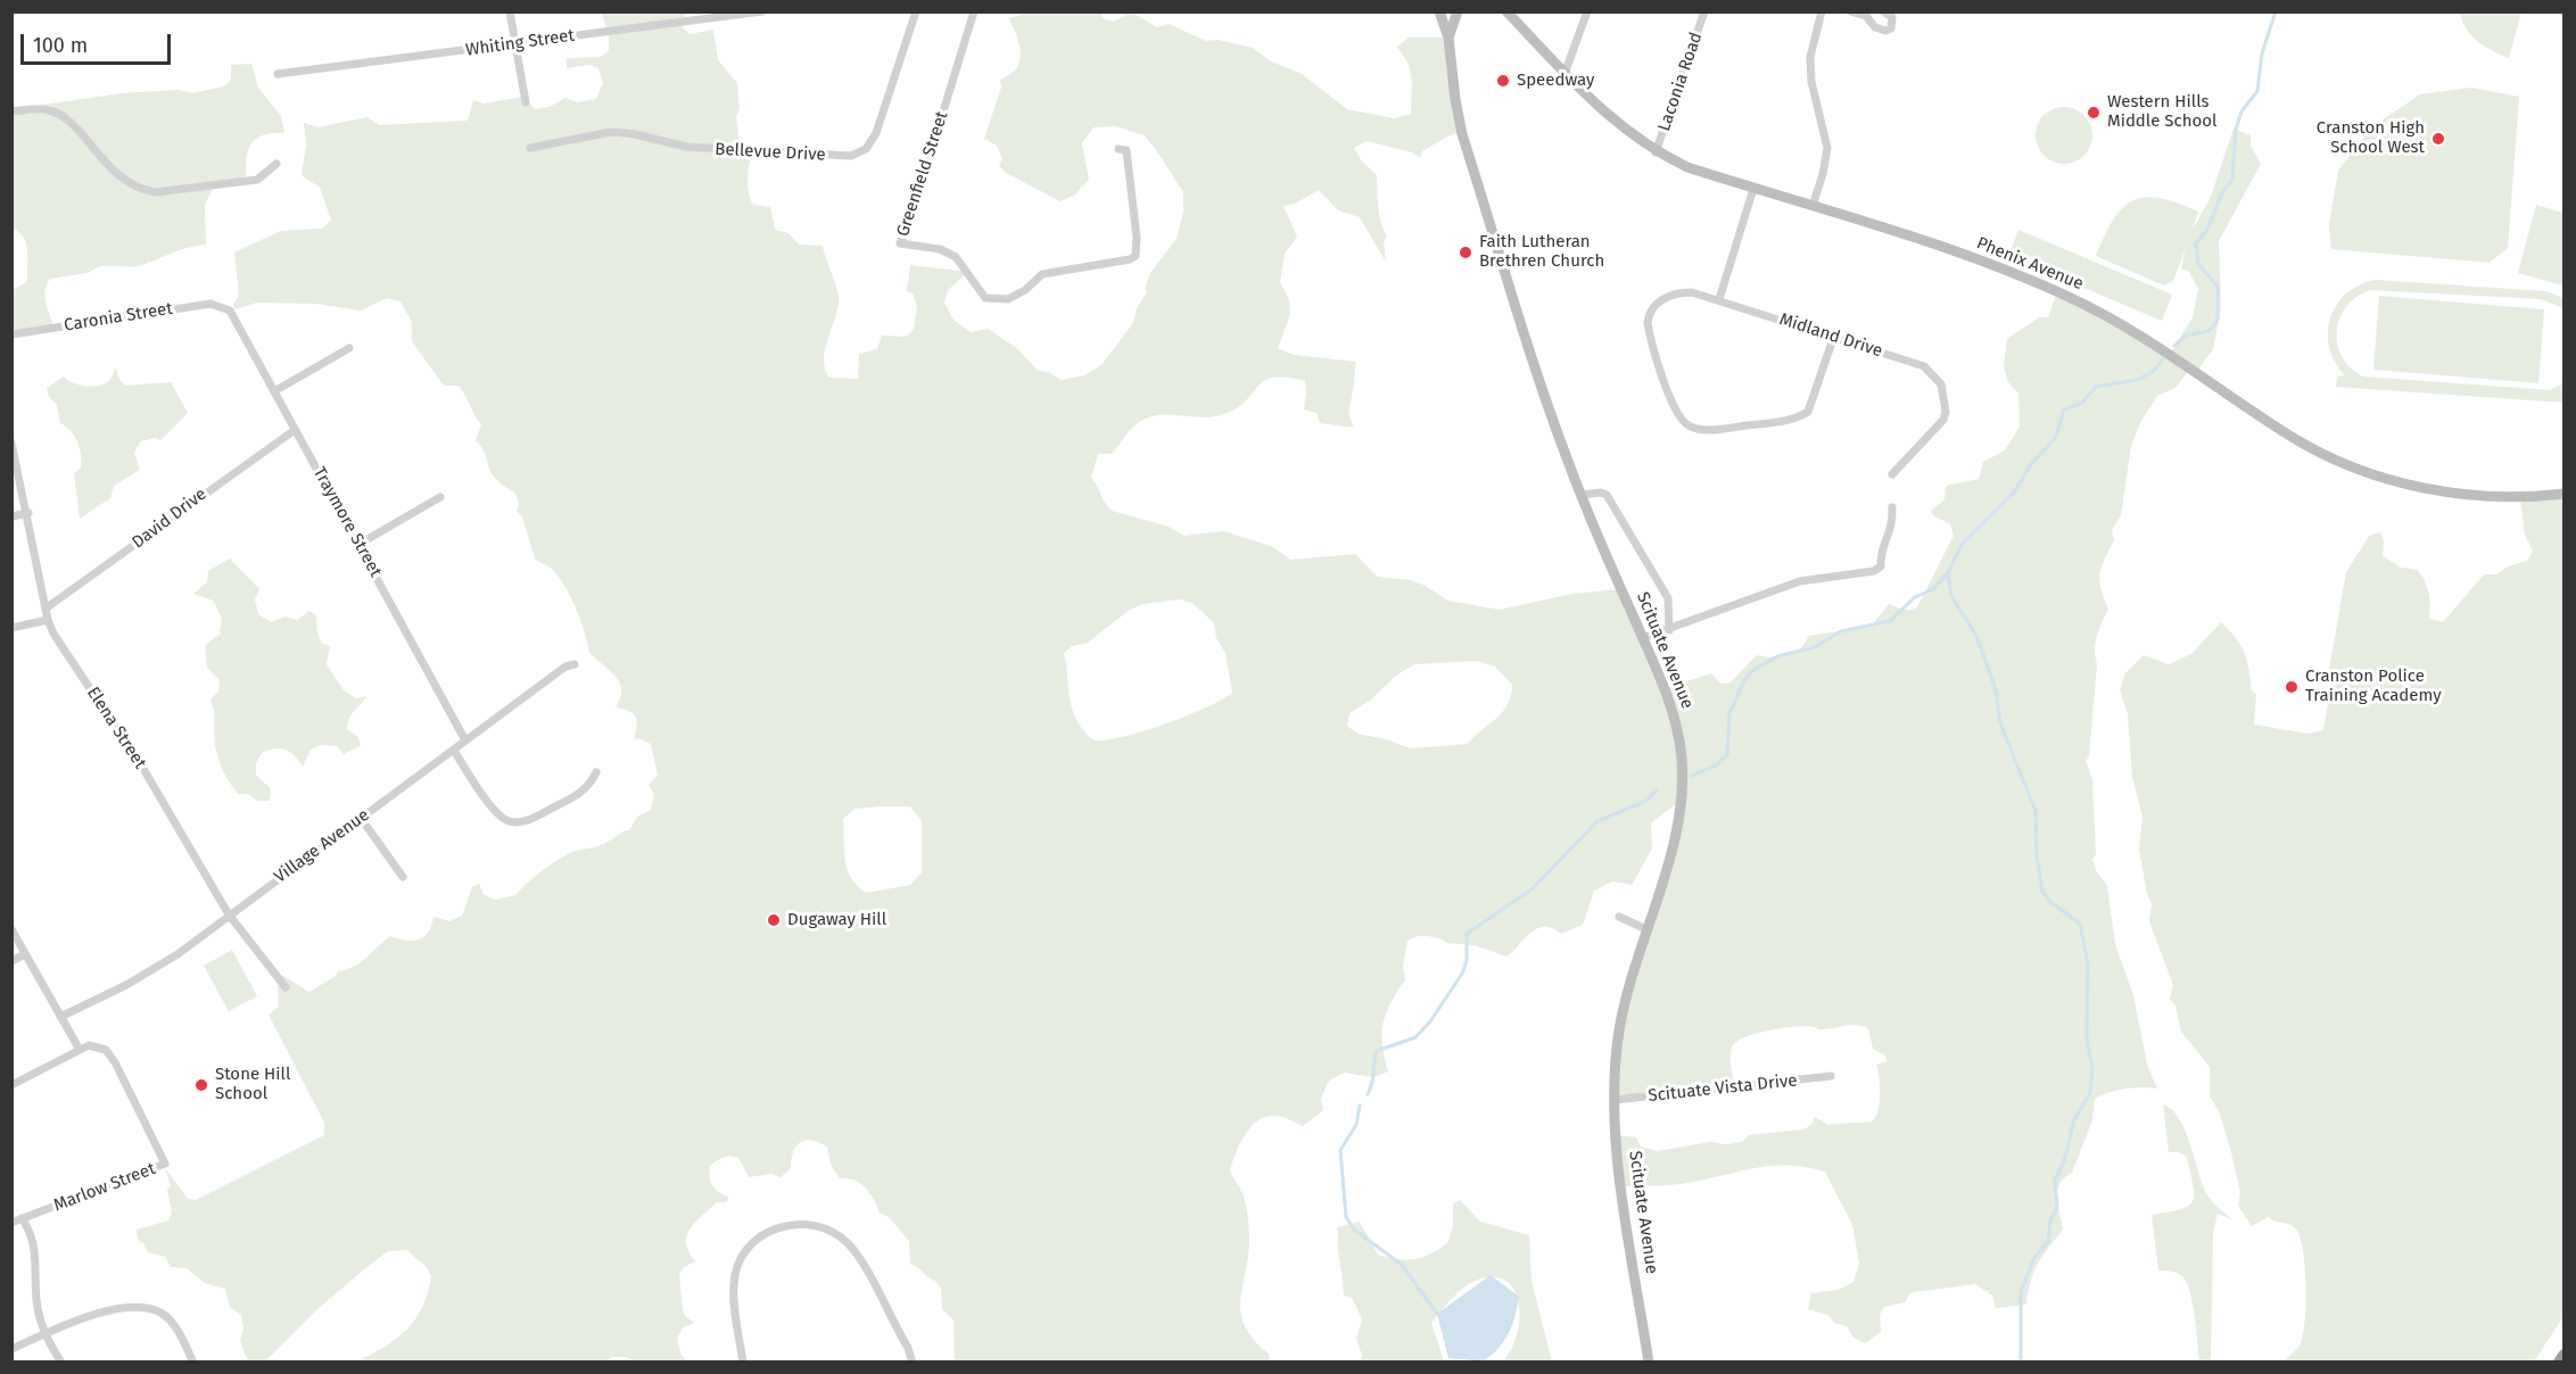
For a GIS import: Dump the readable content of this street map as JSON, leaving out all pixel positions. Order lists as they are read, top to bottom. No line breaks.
{"streets":{"main road":["Phenix Avenue","Scituate Avenue"],"street":["Whiting Street","Laconia Road","Bellevue Drive","Greenfield Street","Caronia Street","Midland Drive","David Drive","Traymore Street","Elena Street","Village Avenue","Scituate Vista Drive","Marlow Street"]},"crossings":[["Laconia Road","Phenix Avenue"],["Caronia Street","Traymore Street"],["David Drive","Traymore Street"],["David Drive","Elena Street"],["Traymore Street","Village Avenue"],["Scituate Avenue","Scituate Vista Drive"],["Elena Street","Village Avenue"]],"places":["Speedway","Western Hills Middle School","Cranston High School West","Faith Lutheran Brethren Church","Cranston Police Training Academy","Dugaway Hill","Stone Hill School"],"scale_bar":"100 m"}
